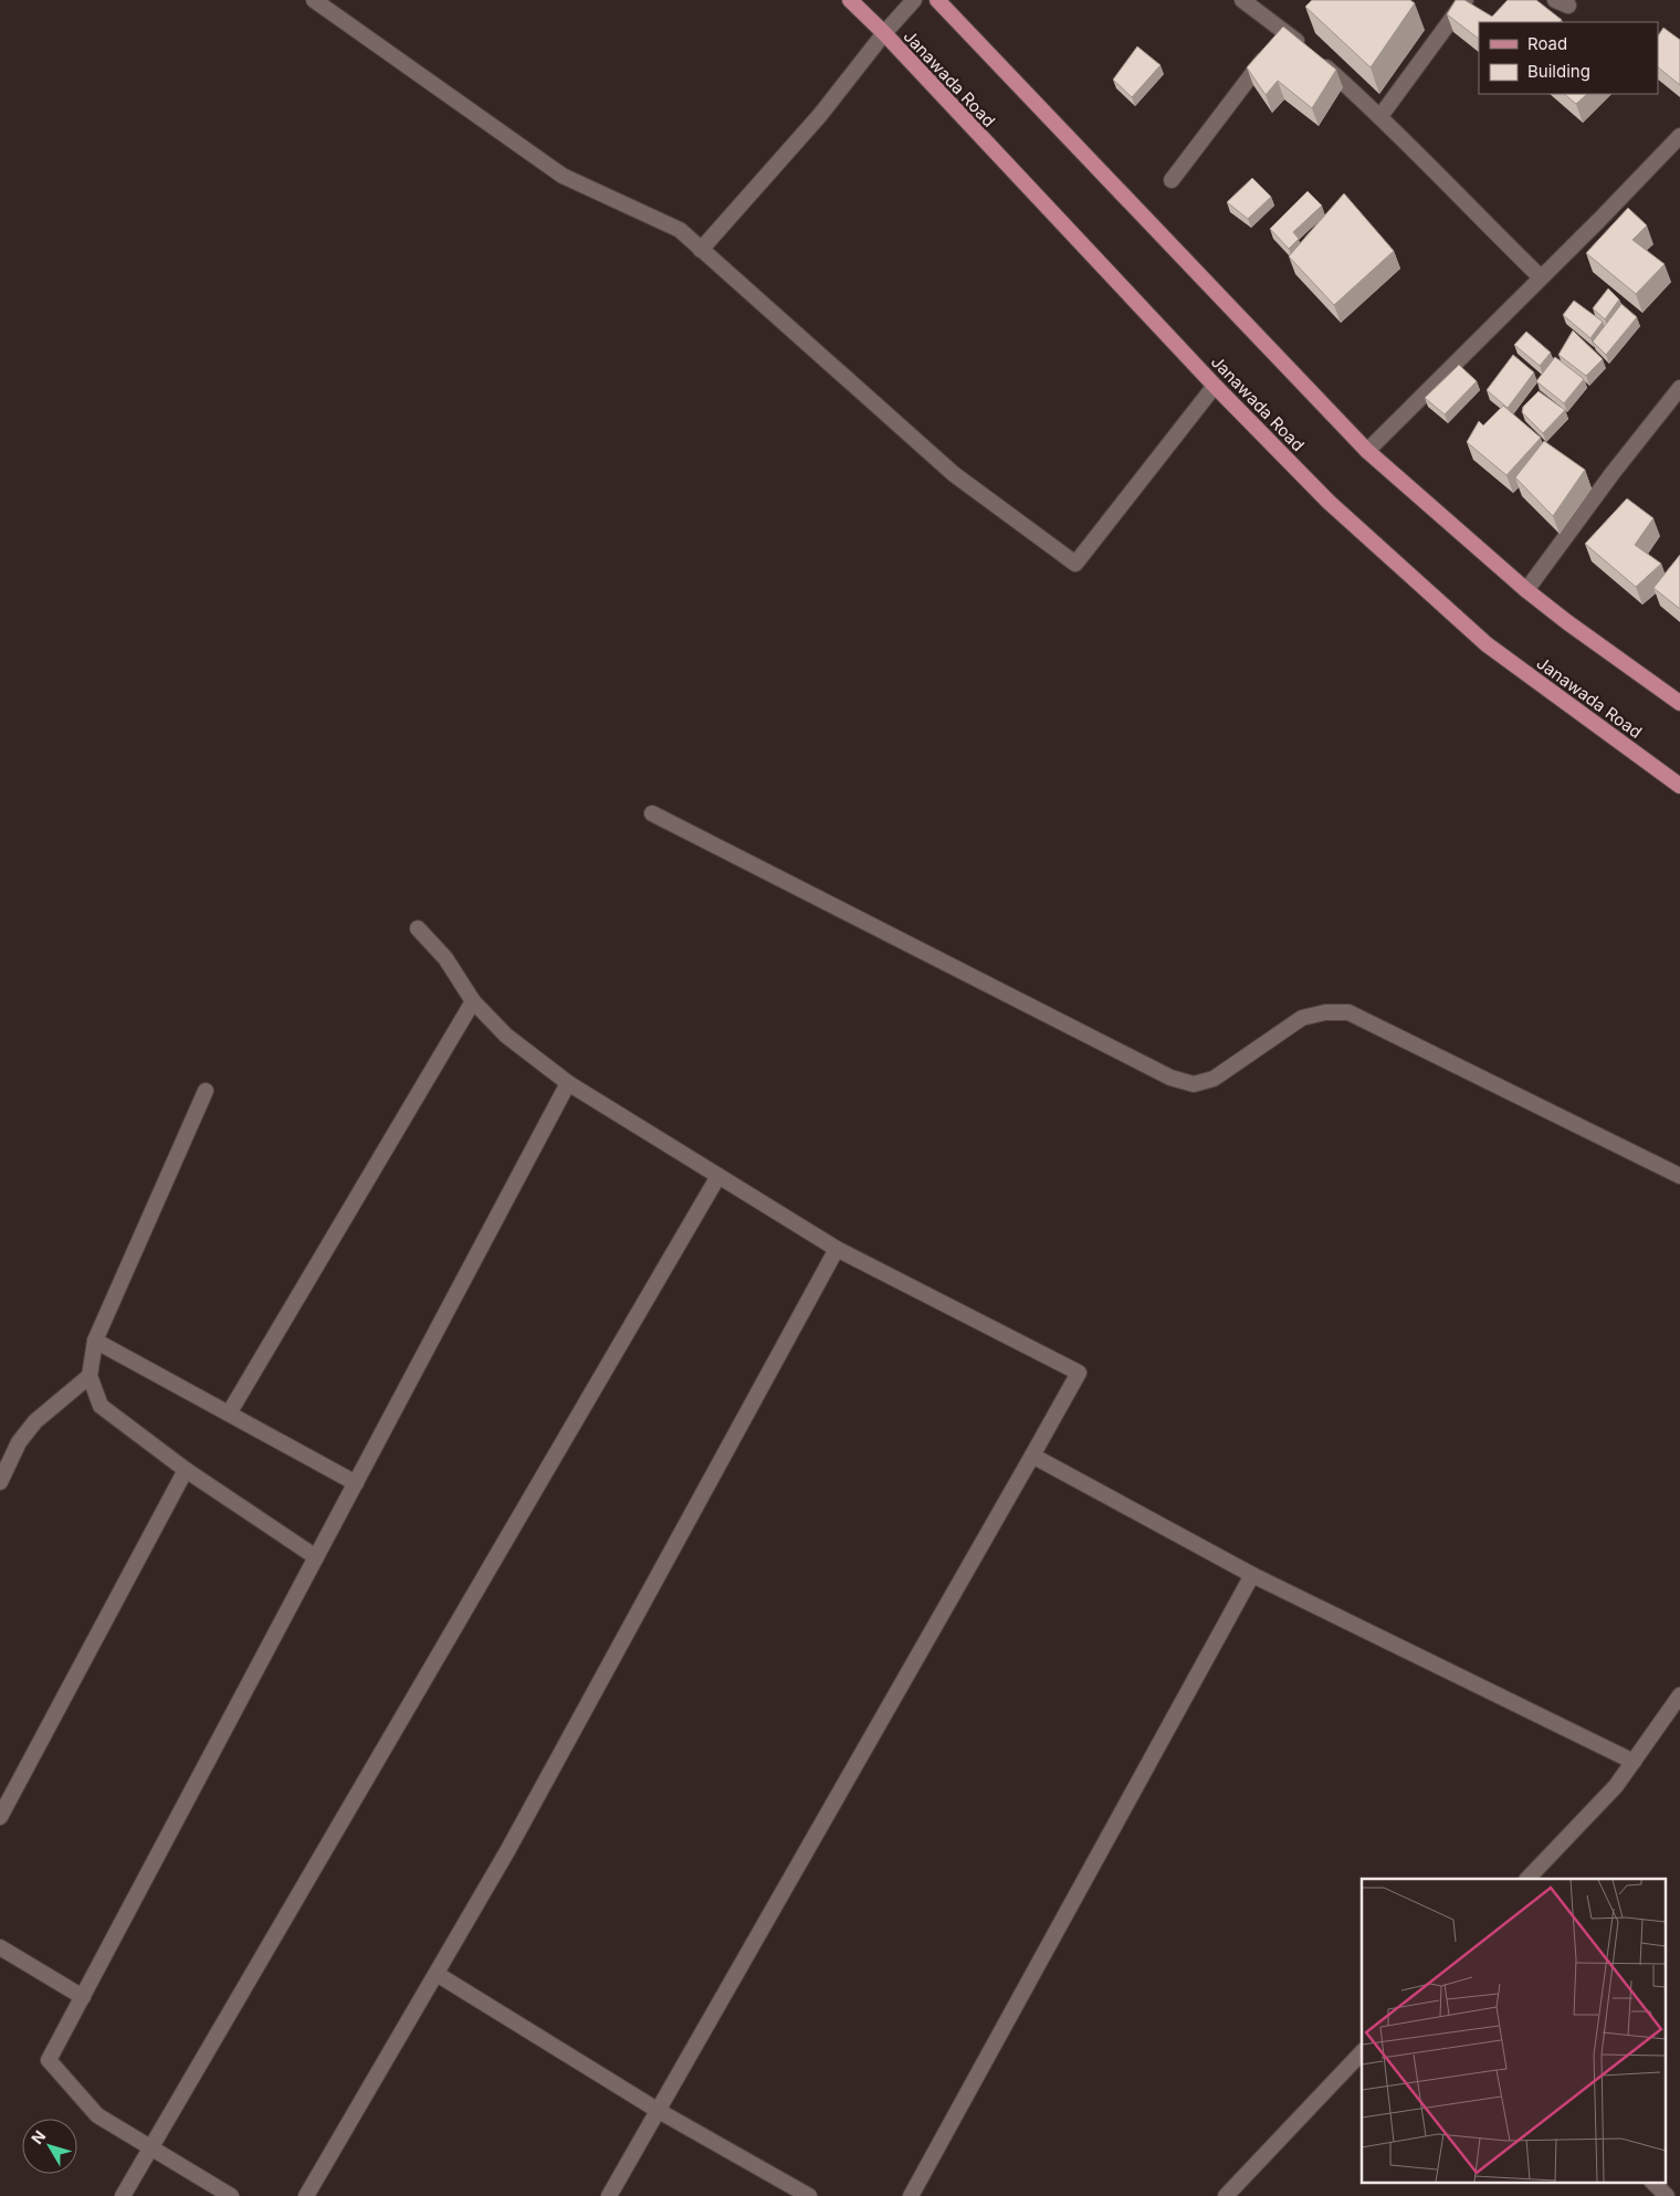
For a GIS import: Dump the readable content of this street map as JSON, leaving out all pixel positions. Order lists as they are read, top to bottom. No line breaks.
{"streets":{"main road":["Janawada Road"]},"legend":["Road","Building"],"north":"top left"}
